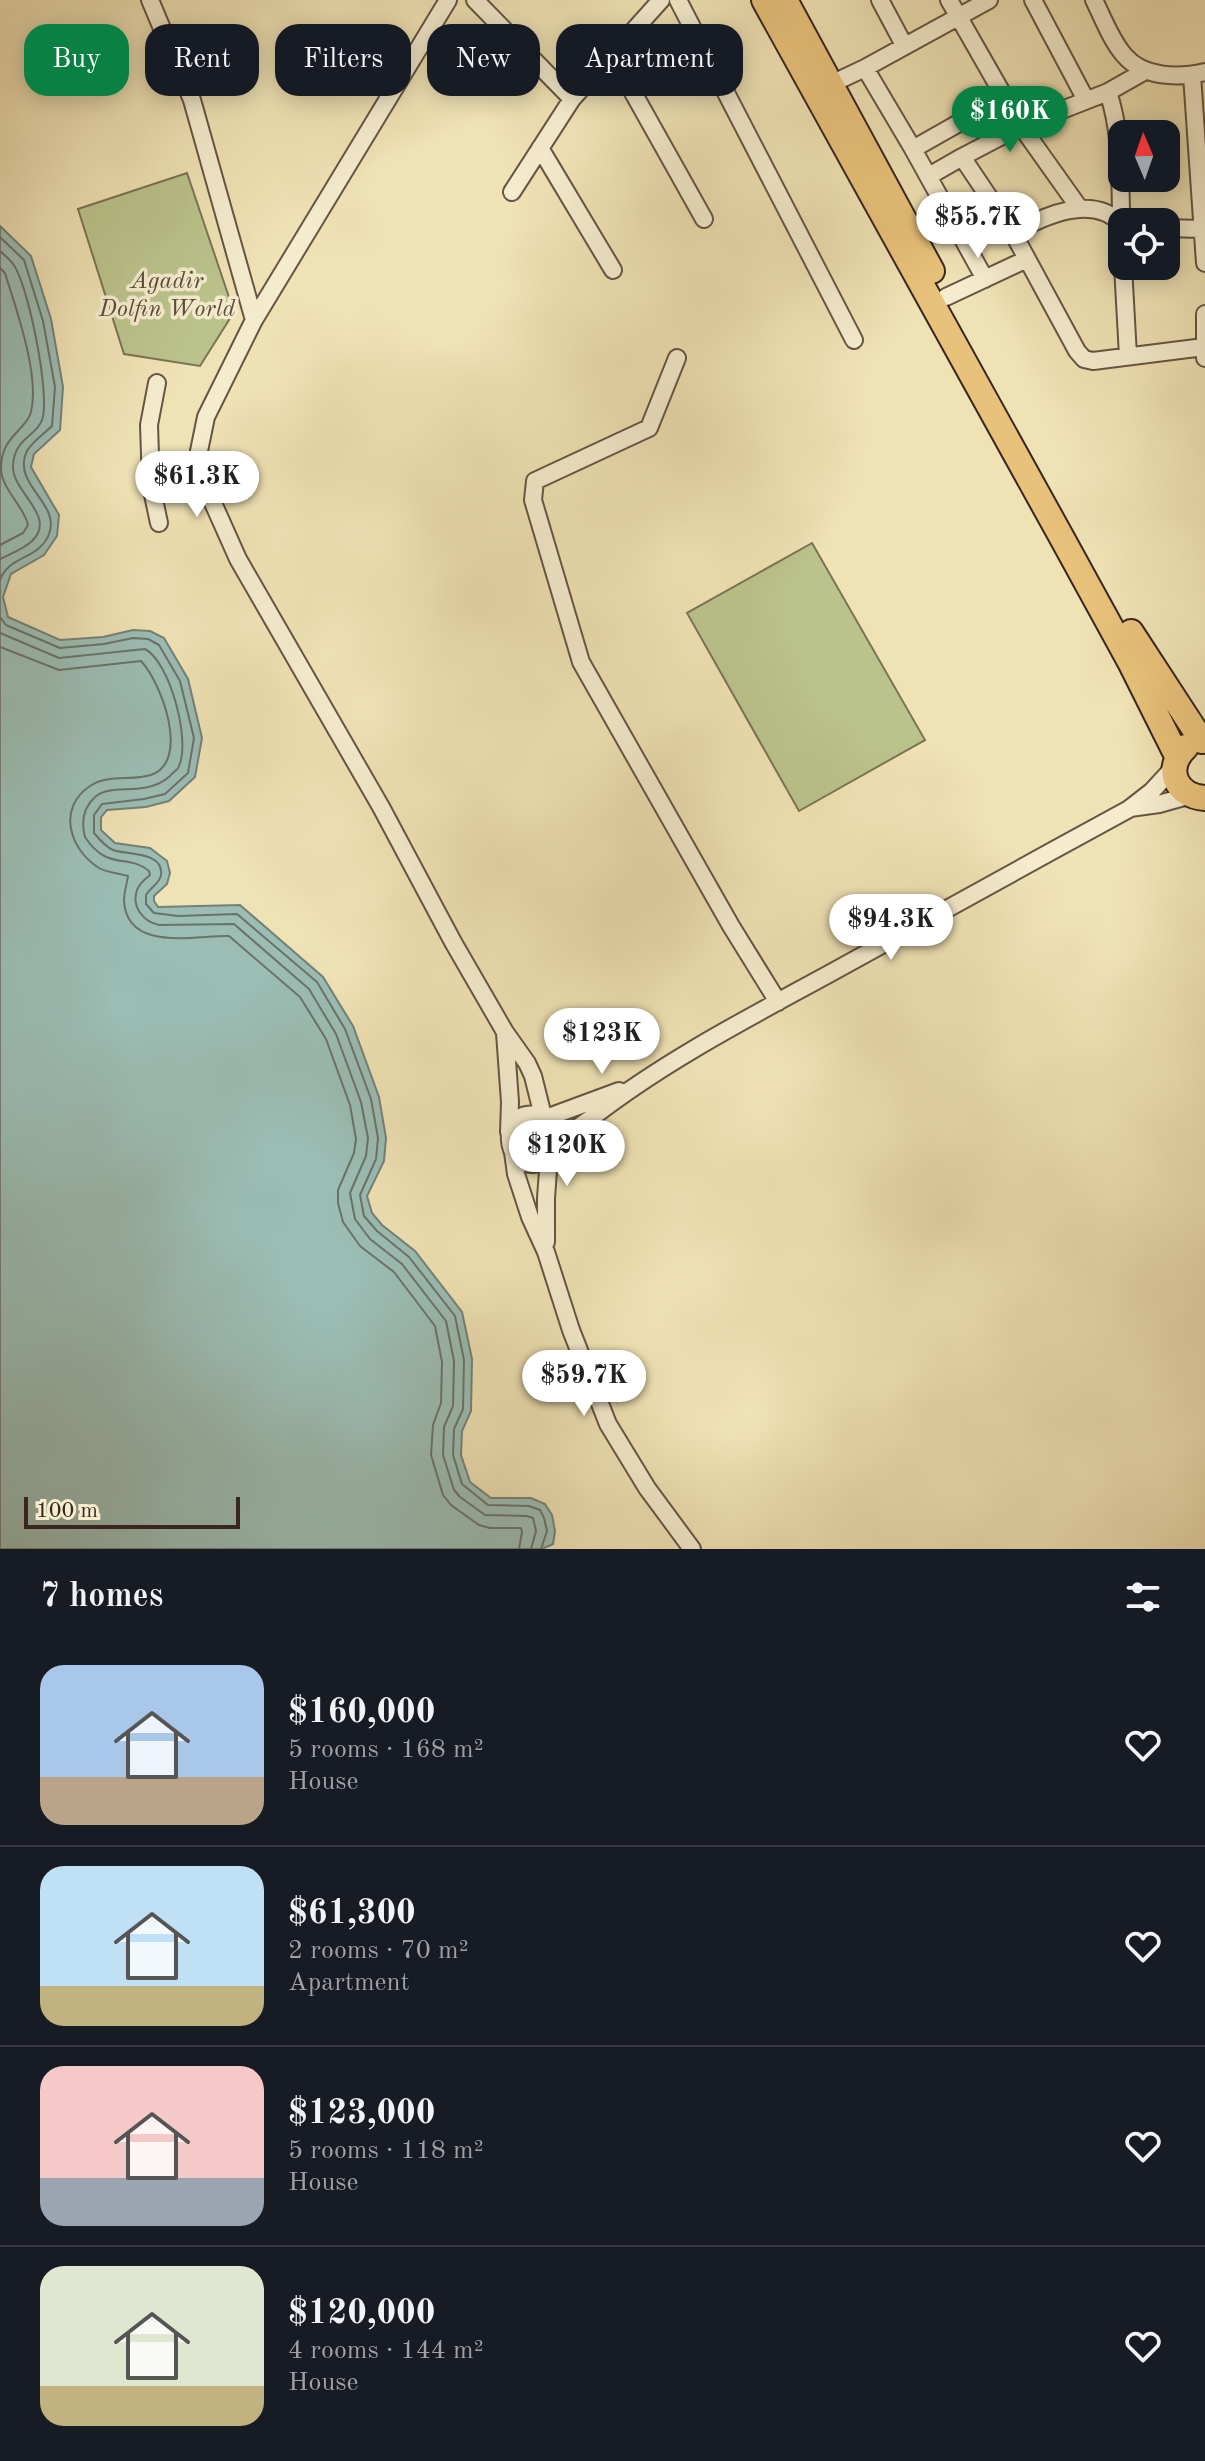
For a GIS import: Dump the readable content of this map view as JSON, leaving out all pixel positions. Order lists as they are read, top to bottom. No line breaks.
{"parks":["Agadir Dolfin World"],"scale_bar":"100 m","north":"top","page":{"chip":["Buy","Rent","Filters","New","Apartment"],"price":["$160K","$55.7K","$61.3K","$94.3K","$123K","$120K","$59.7K"],"scale":"100 m","heading":"7 homes","list":[{"name":"$160,000","note":"5 rooms · 168 m² · House"},{"name":"$61,300","note":"2 rooms · 70 m² · Apartment"},{"name":"$123,000","note":"5 rooms · 118 m² · House"},{"name":"$120,000","note":"4 rooms · 144 m² · House"}]}}
